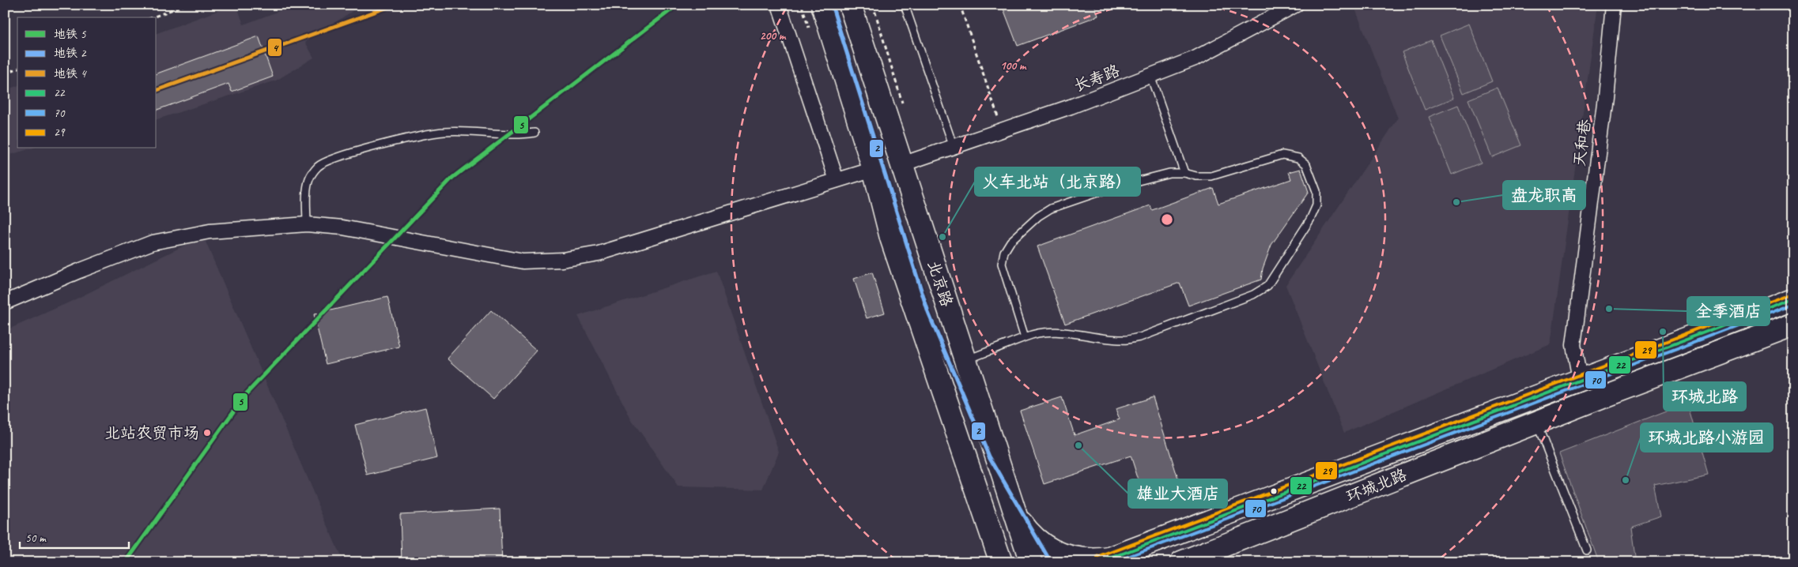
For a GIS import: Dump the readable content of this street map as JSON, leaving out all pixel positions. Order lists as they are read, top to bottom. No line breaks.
{"streets":{"main road":["北京路","环城北路"],"street":["长寿路","天和巷"]},"crossings":[["长寿路","北京路"],["天和巷","环城北路"],["北京路","环城北路"]],"places":["盘龙职高","火车北站（北京路）","全季酒店","环城北路","北站农贸市场","雄业大酒店","环城北路小游园"],"lines":["metro line 5","metro line 2","metro line 4","transit line 29","transit line 22","transit line 70"],"legend":["地铁 5","地铁 2","地铁 4","22","70","29"],"scale_bar":"50 m","rings":["200 m","100 m"]}
